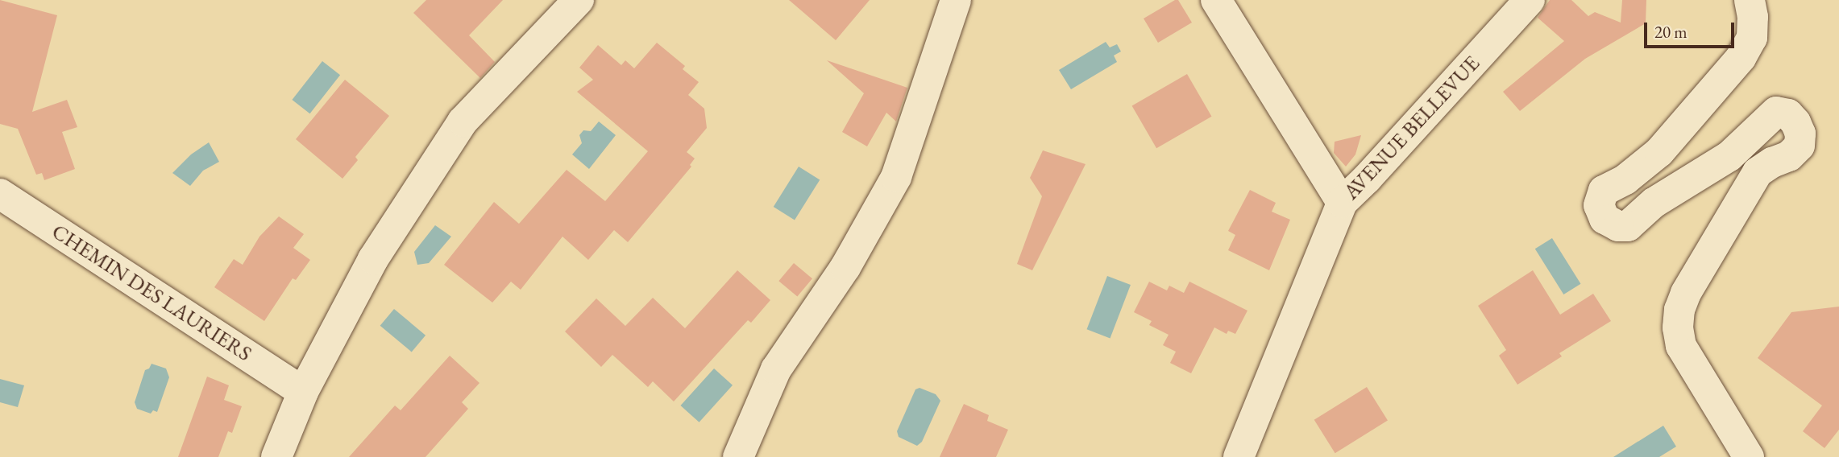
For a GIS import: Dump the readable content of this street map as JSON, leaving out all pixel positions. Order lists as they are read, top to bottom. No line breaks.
{"streets":{"street":["AVENUE BELLEVUE","CHEMIN DES LAURIERS"]},"scale_bar":"20 m"}
